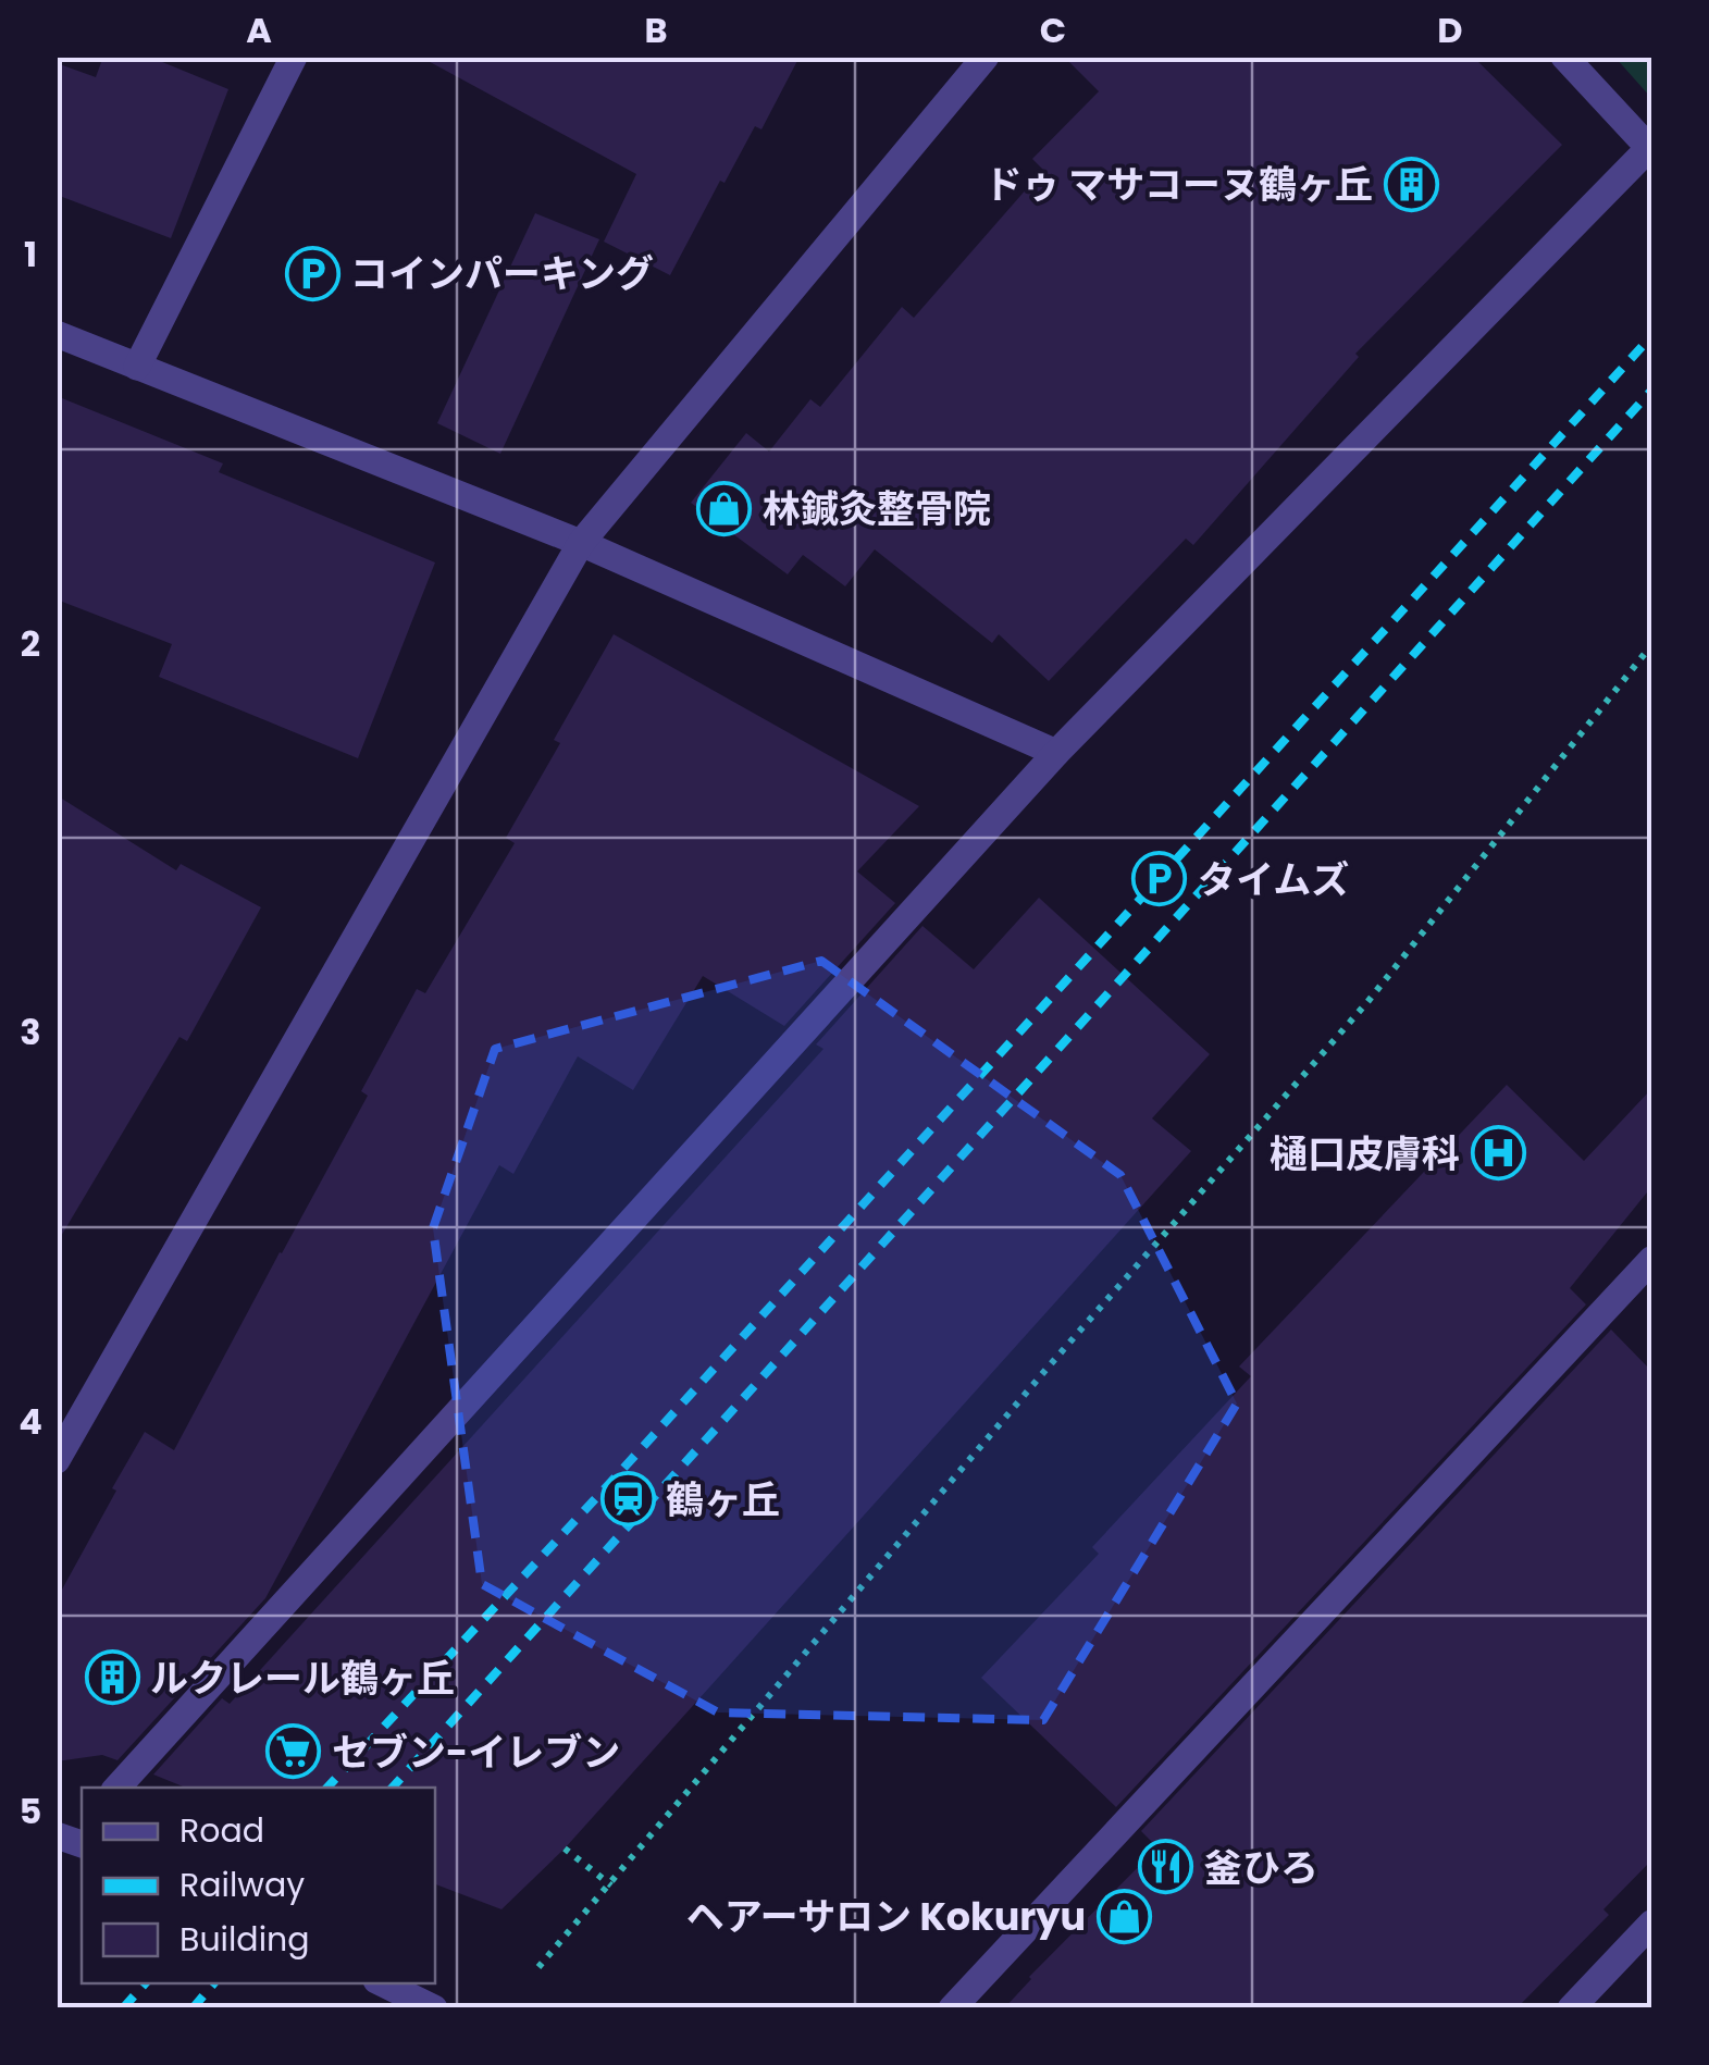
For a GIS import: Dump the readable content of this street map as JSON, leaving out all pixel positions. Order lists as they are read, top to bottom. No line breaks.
{"places":{"building":["ドゥ マサコーヌ鶴ヶ丘","ルクレール鶴ヶ丘"],"parking":["コインパーキング","タイムズ"],"shop":["林鍼灸整骨院","ヘアーサロン Kokuryu"],"hospital":["樋口皮膚科"],"station":["鶴ヶ丘"],"supermarket":["セブン-イレブン"],"restaurant":["釜ひろ"]},"legend":["Road","Railway","Building"],"grid":{"columns":["A","B","C","D"],"rows":["1","2","3","4","5"]}}
